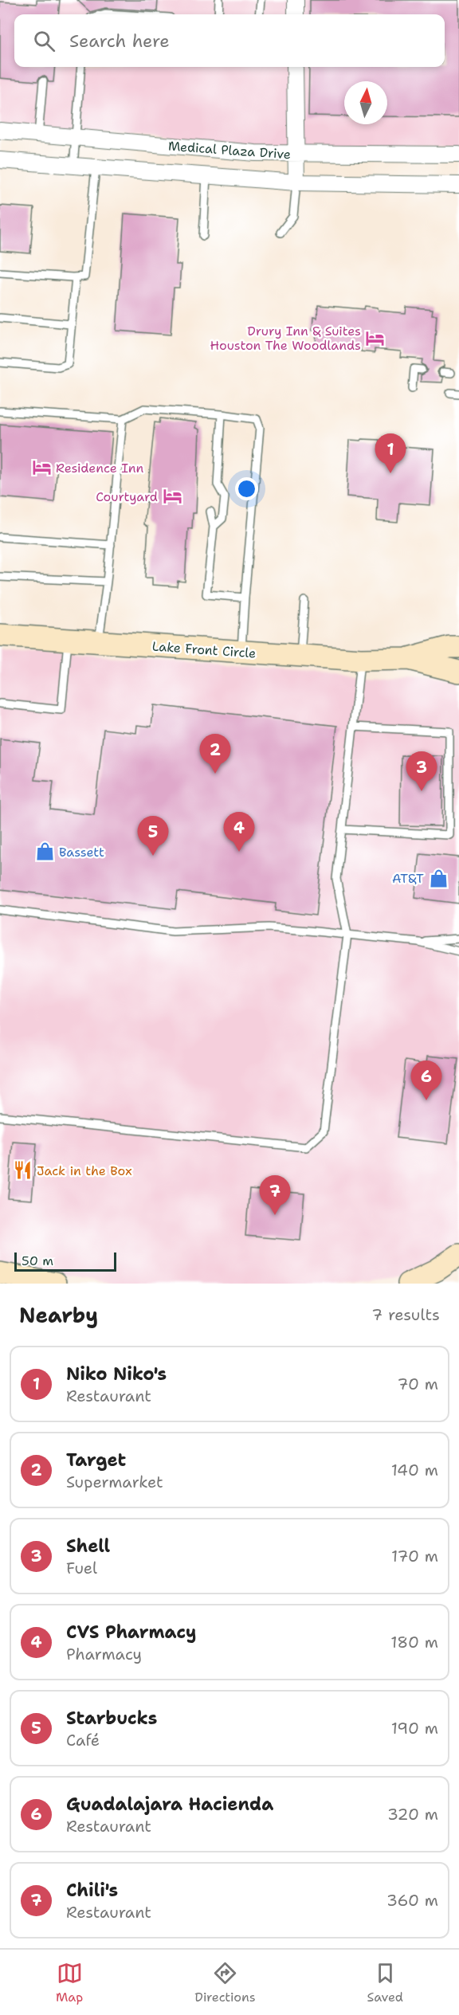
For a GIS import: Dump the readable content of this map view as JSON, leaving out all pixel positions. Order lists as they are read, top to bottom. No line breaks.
{"streets":{"street":["Medical Plaza Drive","Lake Front Circle"]},"places":{"hotel":["Drury Inn & Suites Houston The Woodlands","Residence Inn","Courtyard"],"shop":["Bassett","AT&T"],"restaurant":["Jack in the Box"]},"scale_bar":"50 m","north":"top","page":{"search":"Search here","pins":["1","2","3","4","5","6","7"],"scale":"50 m","heading":["Nearby","7 results"],"list":[{"mark":"1","name":"Niko Niko's","note":"Restaurant","value":"70 m"},{"mark":"2","name":"Target","note":"Supermarket","value":"140 m"},{"mark":"3","name":"Shell","note":"Fuel","value":"170 m"},{"mark":"4","name":"CVS Pharmacy","note":"Pharmacy","value":"180 m"},{"mark":"5","name":"Starbucks","note":"Café","value":"190 m"},{"mark":"6","name":"Guadalajara Hacienda","note":"Restaurant","value":"320 m"},{"mark":"7","name":"Chili's","note":"Restaurant","value":"360 m"}],"nav":["Map","Directions","Saved"]}}
